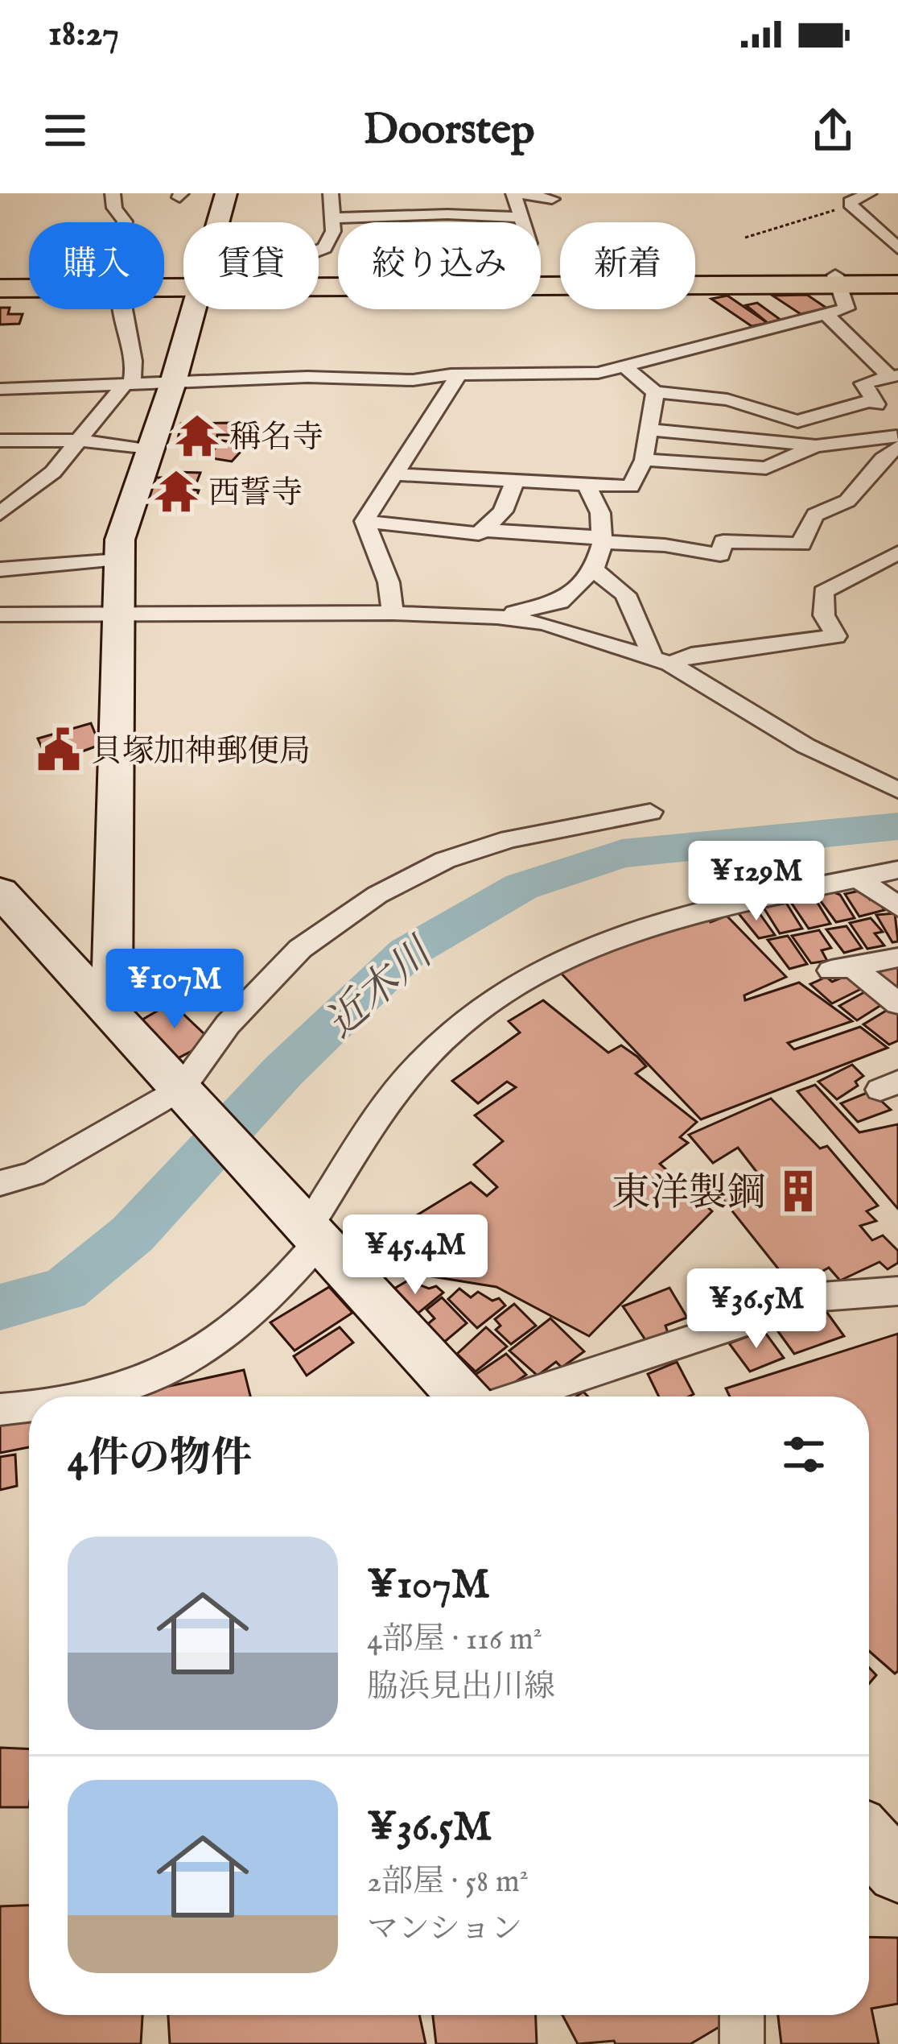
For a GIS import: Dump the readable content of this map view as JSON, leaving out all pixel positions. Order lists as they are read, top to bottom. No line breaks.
{"water":["近木川"],"places":{"temple":["稱名寺","西誓寺"],"public building":["貝塚加神郵便局"],"building":["東洋製鋼"]},"page":{"status":"18:27","header":"Doorstep","chip":["購入","賃貸","絞り込み","新着"],"price":["¥129M","¥107M","¥45.4M","¥36.5M"],"heading":"4件の物件","list":[{"name":"¥107M","note":"4部屋 · 116 m² · 脇浜見出川線"},{"name":"¥36.5M","note":"2部屋 · 58 m² · マンション"}]}}
